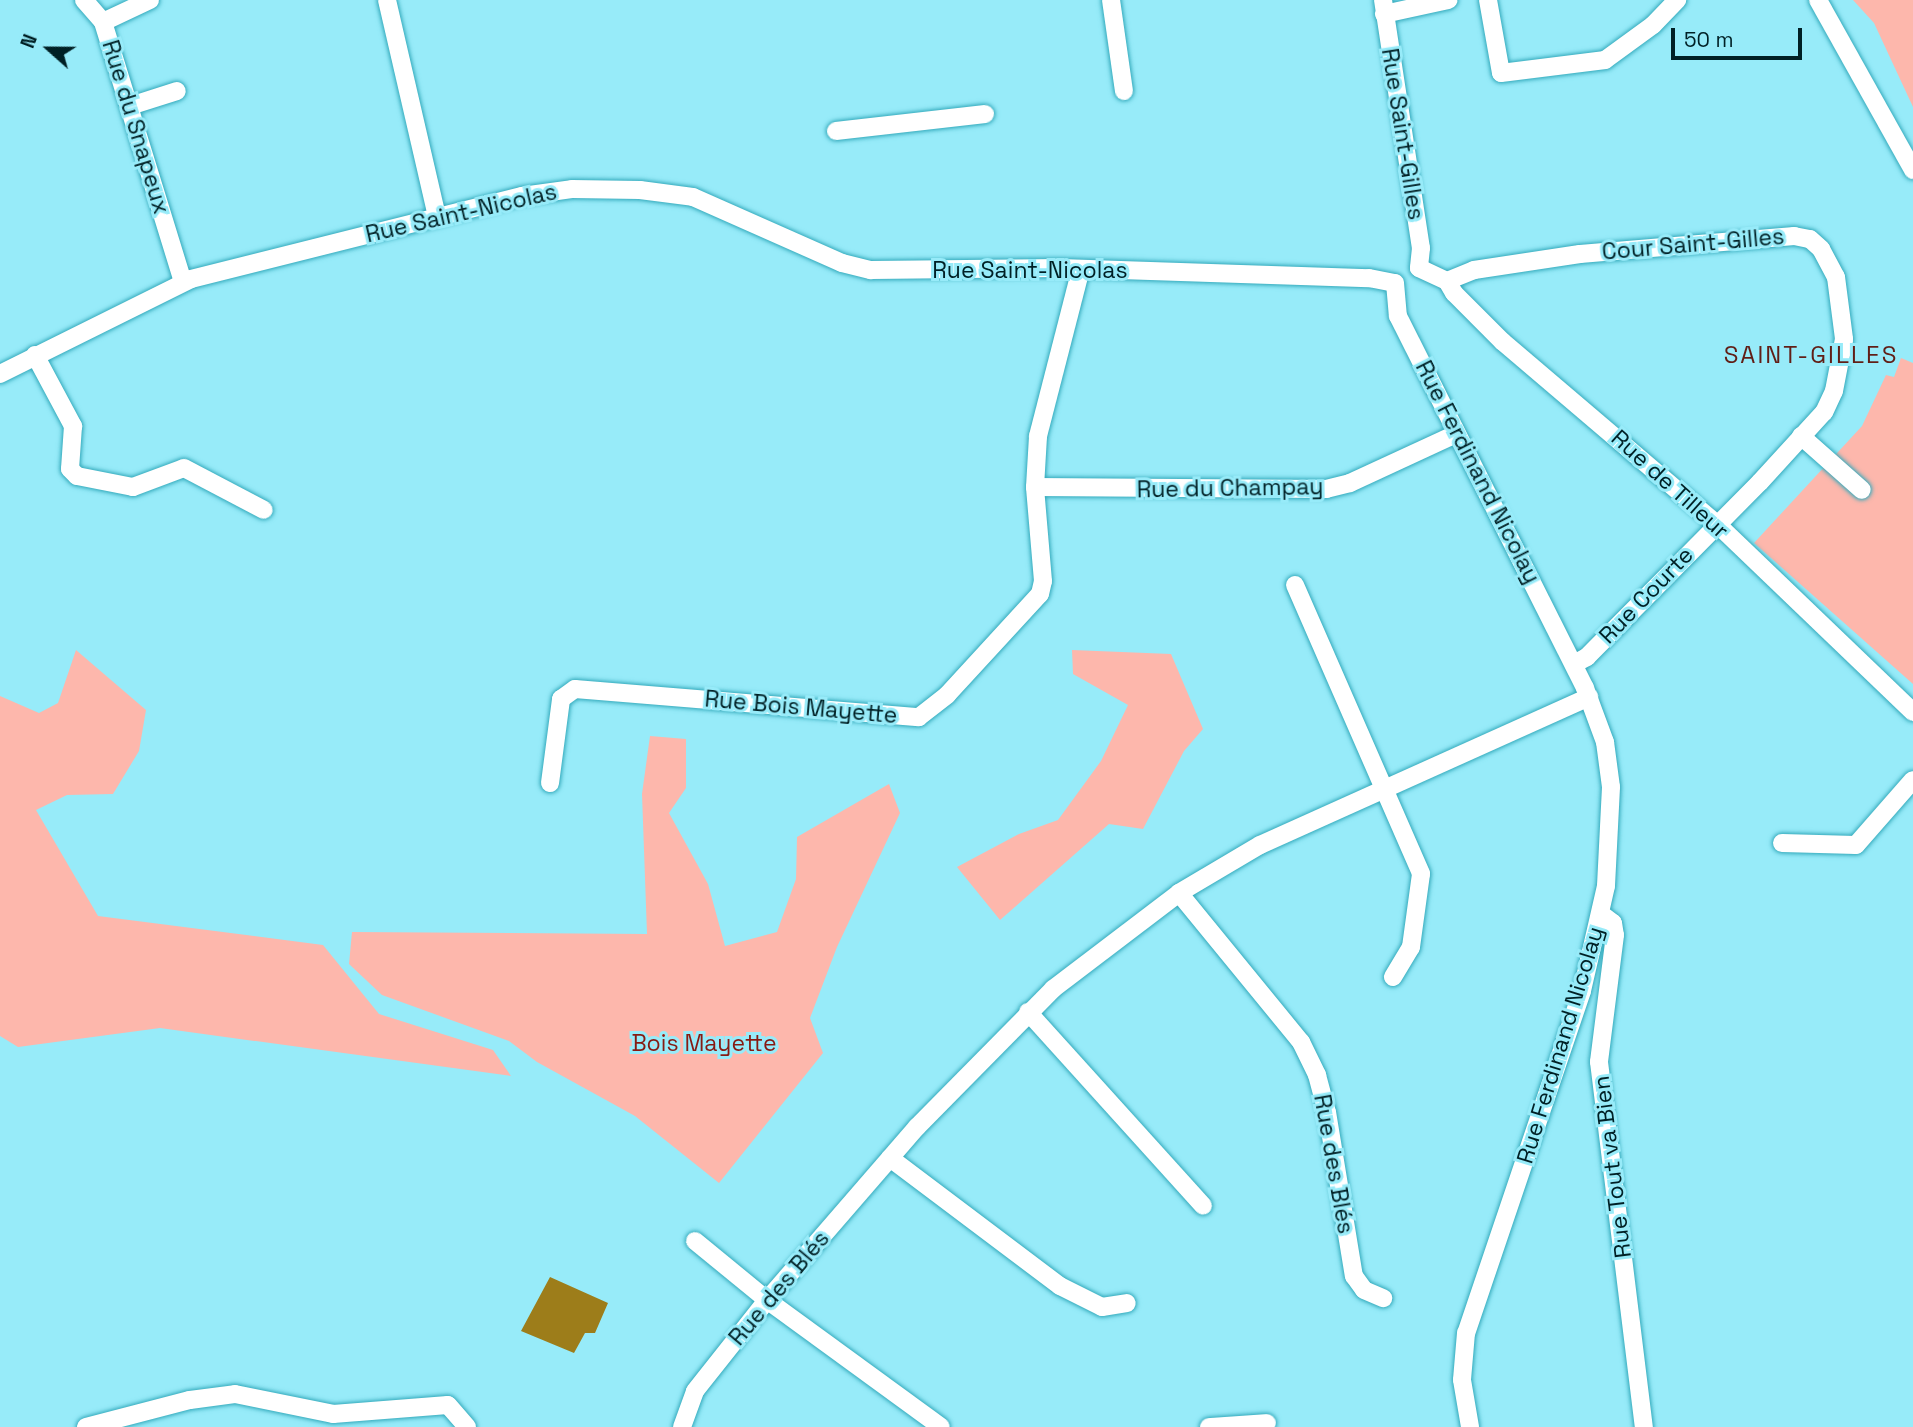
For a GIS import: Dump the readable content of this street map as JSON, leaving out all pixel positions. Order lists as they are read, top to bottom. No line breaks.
{"streets":{"street":["Rue du Snapeux","Rue Saint-Gilles","Rue Saint-Nicolas","Cour Saint-Gilles","Rue Ferdinand Nicolay","Rue de Tilleur","Rue du Champay","Rue Courte","Rue Bois Mayette","Rue des Blés","Rue Tout va Bien"]},"crossings":[["Rue du Snapeux","Rue Saint-Nicolas"],["Rue Saint-Gilles","Rue de Tilleur"],["Rue Saint-Nicolas","Rue Ferdinand Nicolay"],["Rue Saint-Nicolas","Rue Bois Mayette"],["Cour Saint-Gilles","Rue de Tilleur"],["Cour Saint-Gilles","Rue Courte"],["Rue Ferdinand Nicolay","Rue du Champay"],["Rue Ferdinand Nicolay","Rue Courte"],["Rue Ferdinand Nicolay","Rue des Blés"],["Rue Ferdinand Nicolay","Rue Tout va Bien"],["Rue de Tilleur","Rue Courte"],["Rue du Champay","Rue Bois Mayette"]],"districts":["SAINT-GILLES"],"parks":["Bois Mayette"],"scale_bar":"50 m","north":"left"}
